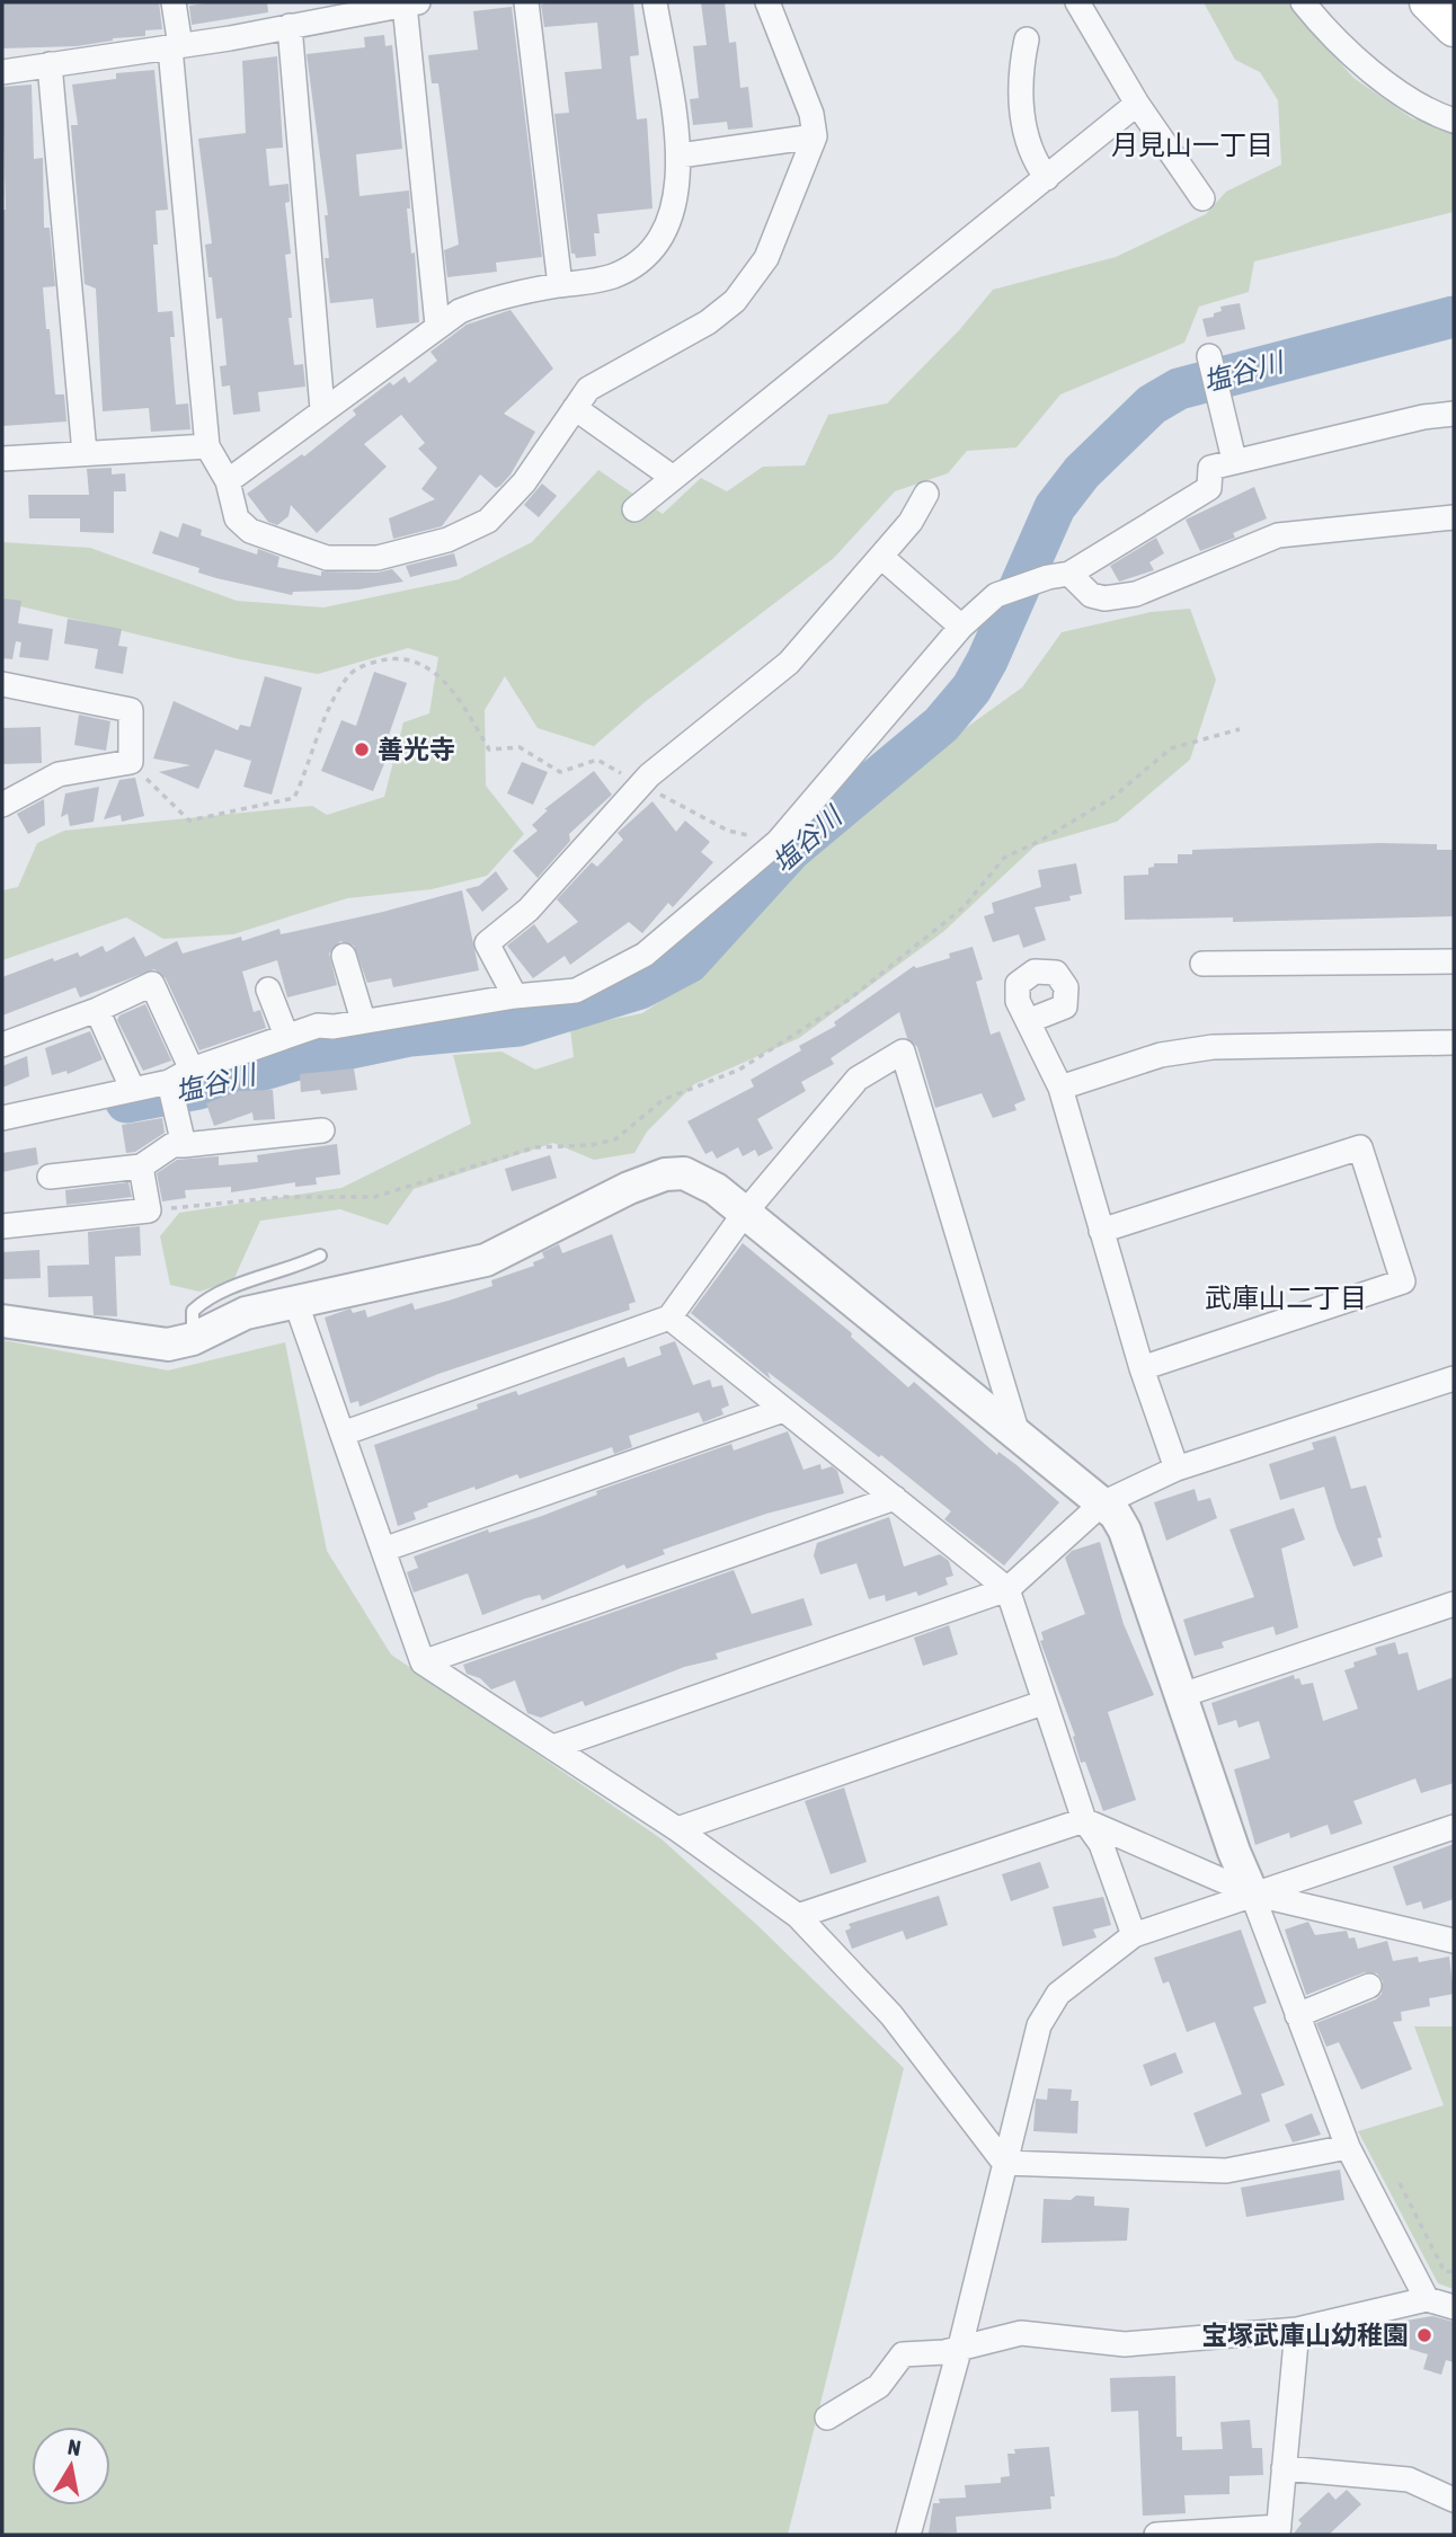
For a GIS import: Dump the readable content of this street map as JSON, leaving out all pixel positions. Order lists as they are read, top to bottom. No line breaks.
{"districts":["月見山一丁目","武庫山二丁目"],"water":["塩谷川"],"places":["善光寺","宝塚武庫山幼稚園"],"north":"top"}
